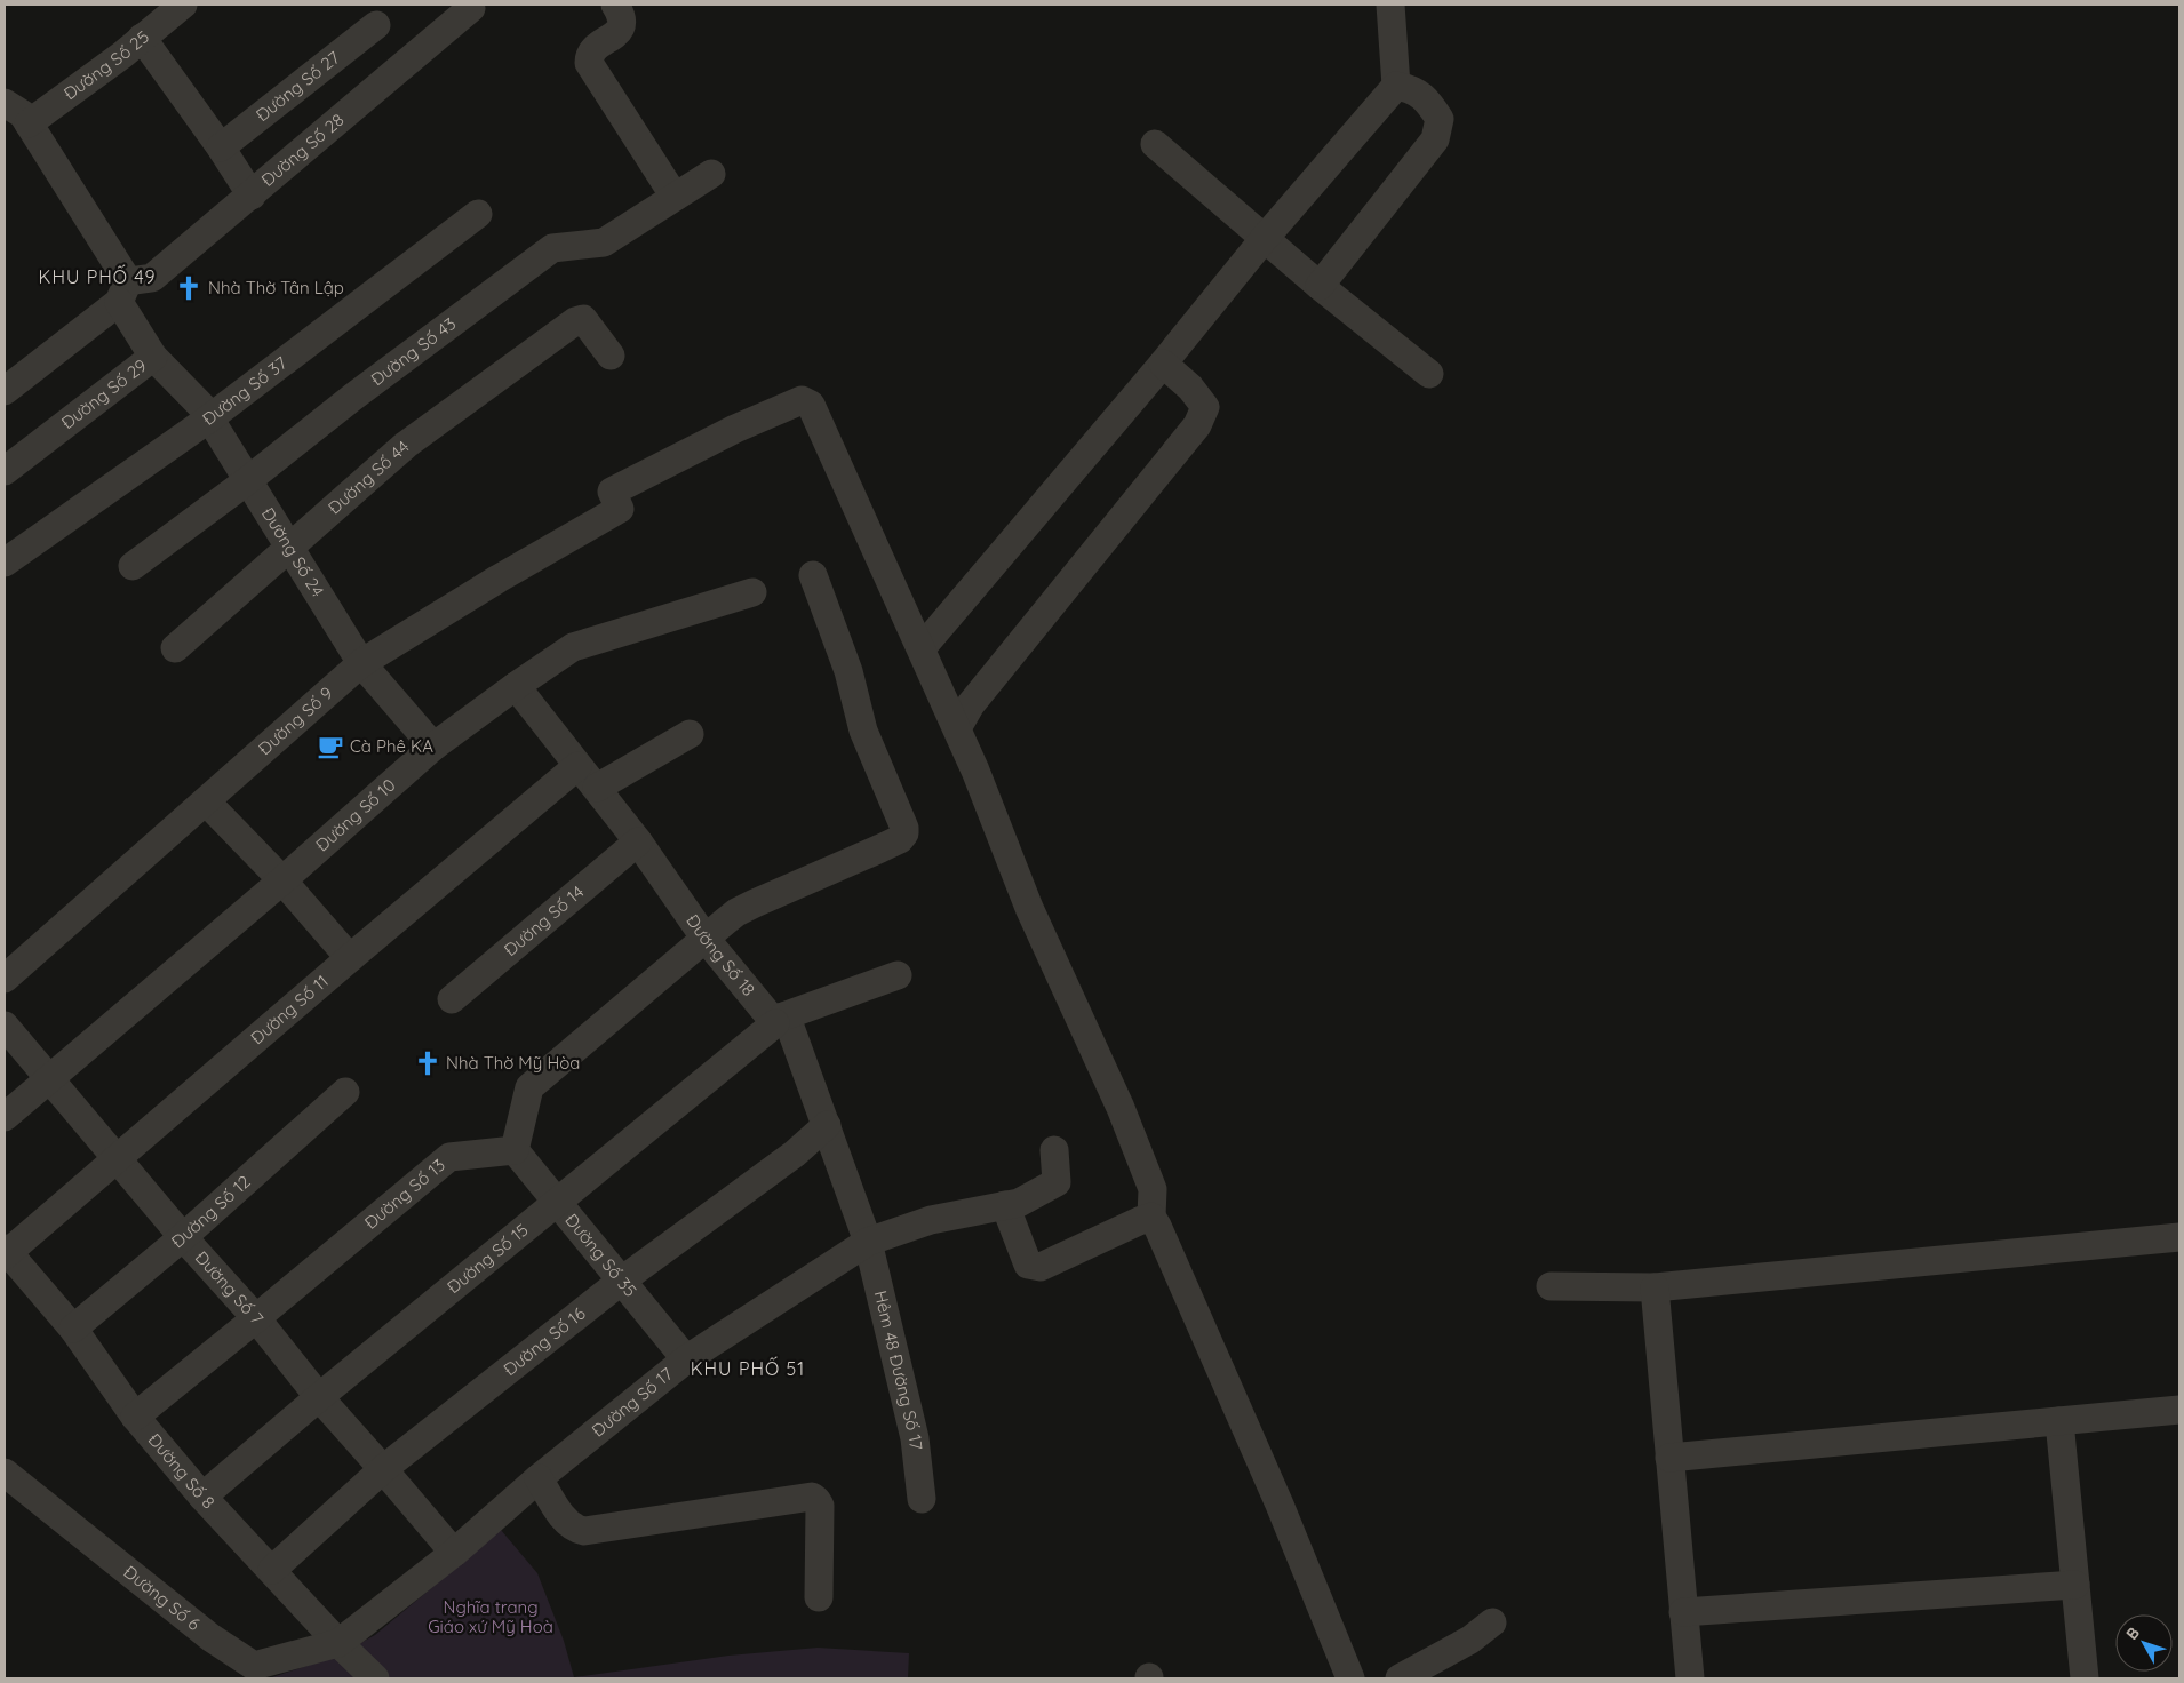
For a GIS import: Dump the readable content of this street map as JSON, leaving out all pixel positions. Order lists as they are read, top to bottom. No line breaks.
{"streets":{"street":["Đường Số 25","Đường Số 27","Đường Số 28","Đường Số 43","Đường Số 37","Đường Số 29","Đường Số 44","Đường Số 24","Đường Số 9","Đường Số 10","Đường Số 14","Đường Số 18","Đường Số 11","Đường Số 13","Đường Số 12","Đường Số 35","Đường Số 15","Đường Số 7","Đường Số 16","Hẻm 48 Đường Số 17","Đường Số 17","Đường Số 8","Đường Số 6"]},"crossings":[["Đường Số 28","Đường Số 29"],["Đường Số 43","Đường Số 24"],["Đường Số 37","Đường Số 24"],["Đường Số 29","Đường Số 24"],["Đường Số 44","Đường Số 24"],["Đường Số 24","Đường Số 9"],["Đường Số 24","Đường Số 10"],["Đường Số 10","Đường Số 18"],["Đường Số 10","Đường Số 7"],["Đường Số 14","Đường Số 18"],["Đường Số 18","Đường Số 11"],["Đường Số 18","Đường Số 15"],["Đường Số 18","Đường Số 16"],["Đường Số 18","Hẻm 48 Đường Số 17"],["Đường Số 18","Đường Số 17"],["Đường Số 11","Đường Số 7"],["Đường Số 11","Đường Số 8"],["Đường Số 13","Đường Số 35"],["Đường Số 13","Đường Số 7"],["Đường Số 13","Đường Số 8"],["Đường Số 12","Đường Số 7"],["Đường Số 12","Đường Số 8"],["Đường Số 35","Đường Số 15"],["Đường Số 35","Đường Số 16"],["Đường Số 35","Đường Số 17"],["Đường Số 15","Đường Số 7"],["Đường Số 15","Đường Số 8"],["Đường Số 7","Đường Số 16"],["Đường Số 7","Đường Số 17"],["Đường Số 16","Đường Số 8"],["Hẻm 48 Đường Số 17","Đường Số 17"],["Đường Số 17","Đường Số 8"],["Đường Số 17","Đường Số 6"],["Đường Số 8","Đường Số 6"]],"districts":["KHU PHỐ 49","KHU PHỐ 51"],"parks":["Nghĩa trang Giáo xứ Mỹ Hoà"],"places":{"church":["Nhà Thờ Tân Lập","Nhà Thờ Mỹ Hòa"],"cafe":["Cà Phê KA"]},"north":"top left"}
